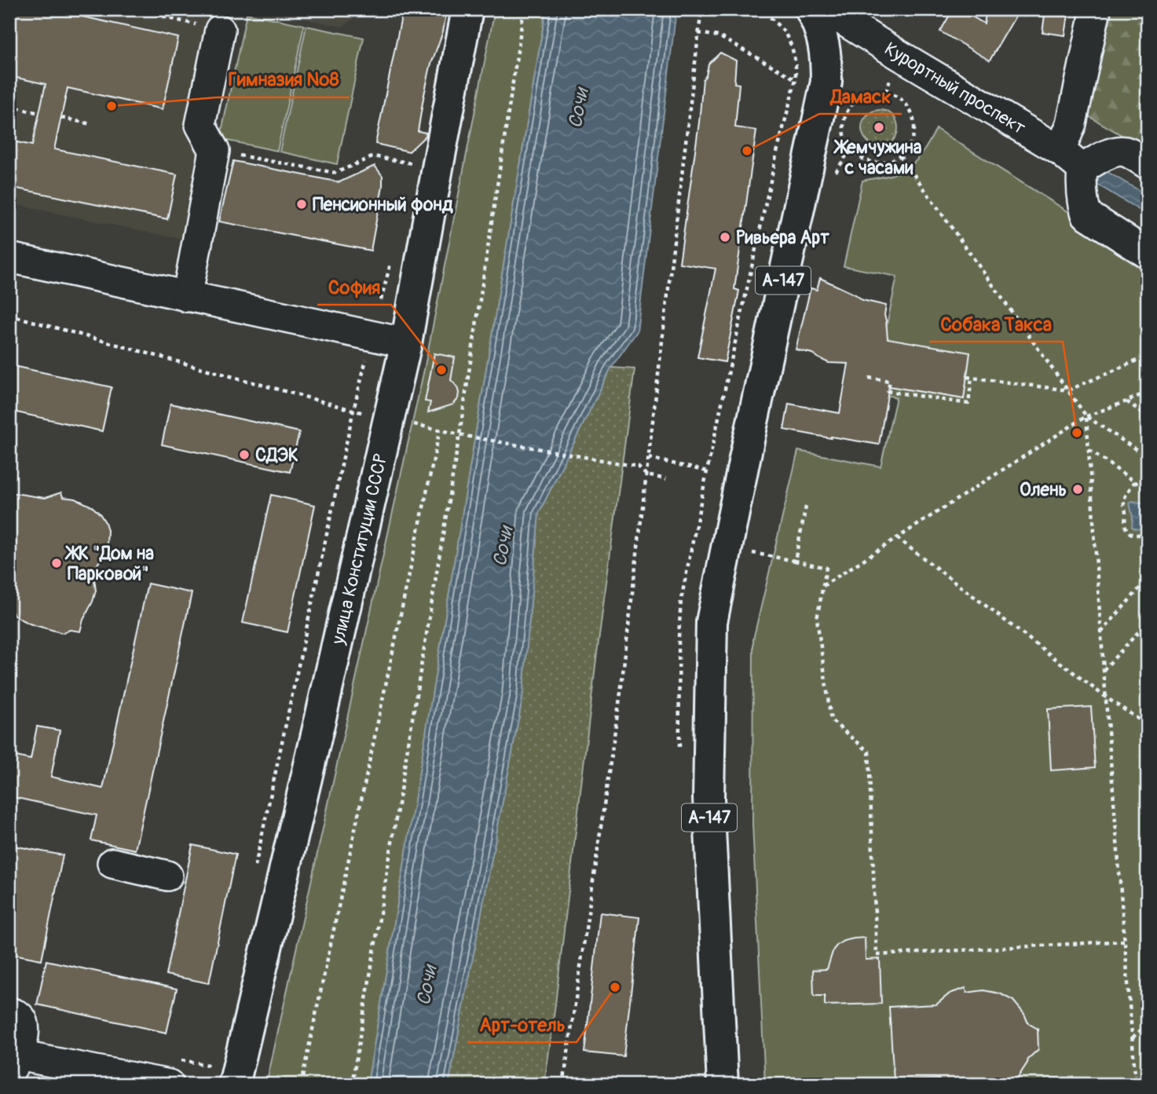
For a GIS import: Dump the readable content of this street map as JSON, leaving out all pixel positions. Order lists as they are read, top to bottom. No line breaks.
{"streets":{"main road":["А-147","улица Конституции СССР"],"street":["Курортный проспект"]},"water":["Сочи"],"places":["Гимназия №8","Жемчужина с часами","Дамаск","Пенсионный фонд","Ривьера Арт","София","Собака Такса","СДЭК","Олень","ЖК \"Дом на Парковой\"","Арт-отель"]}
